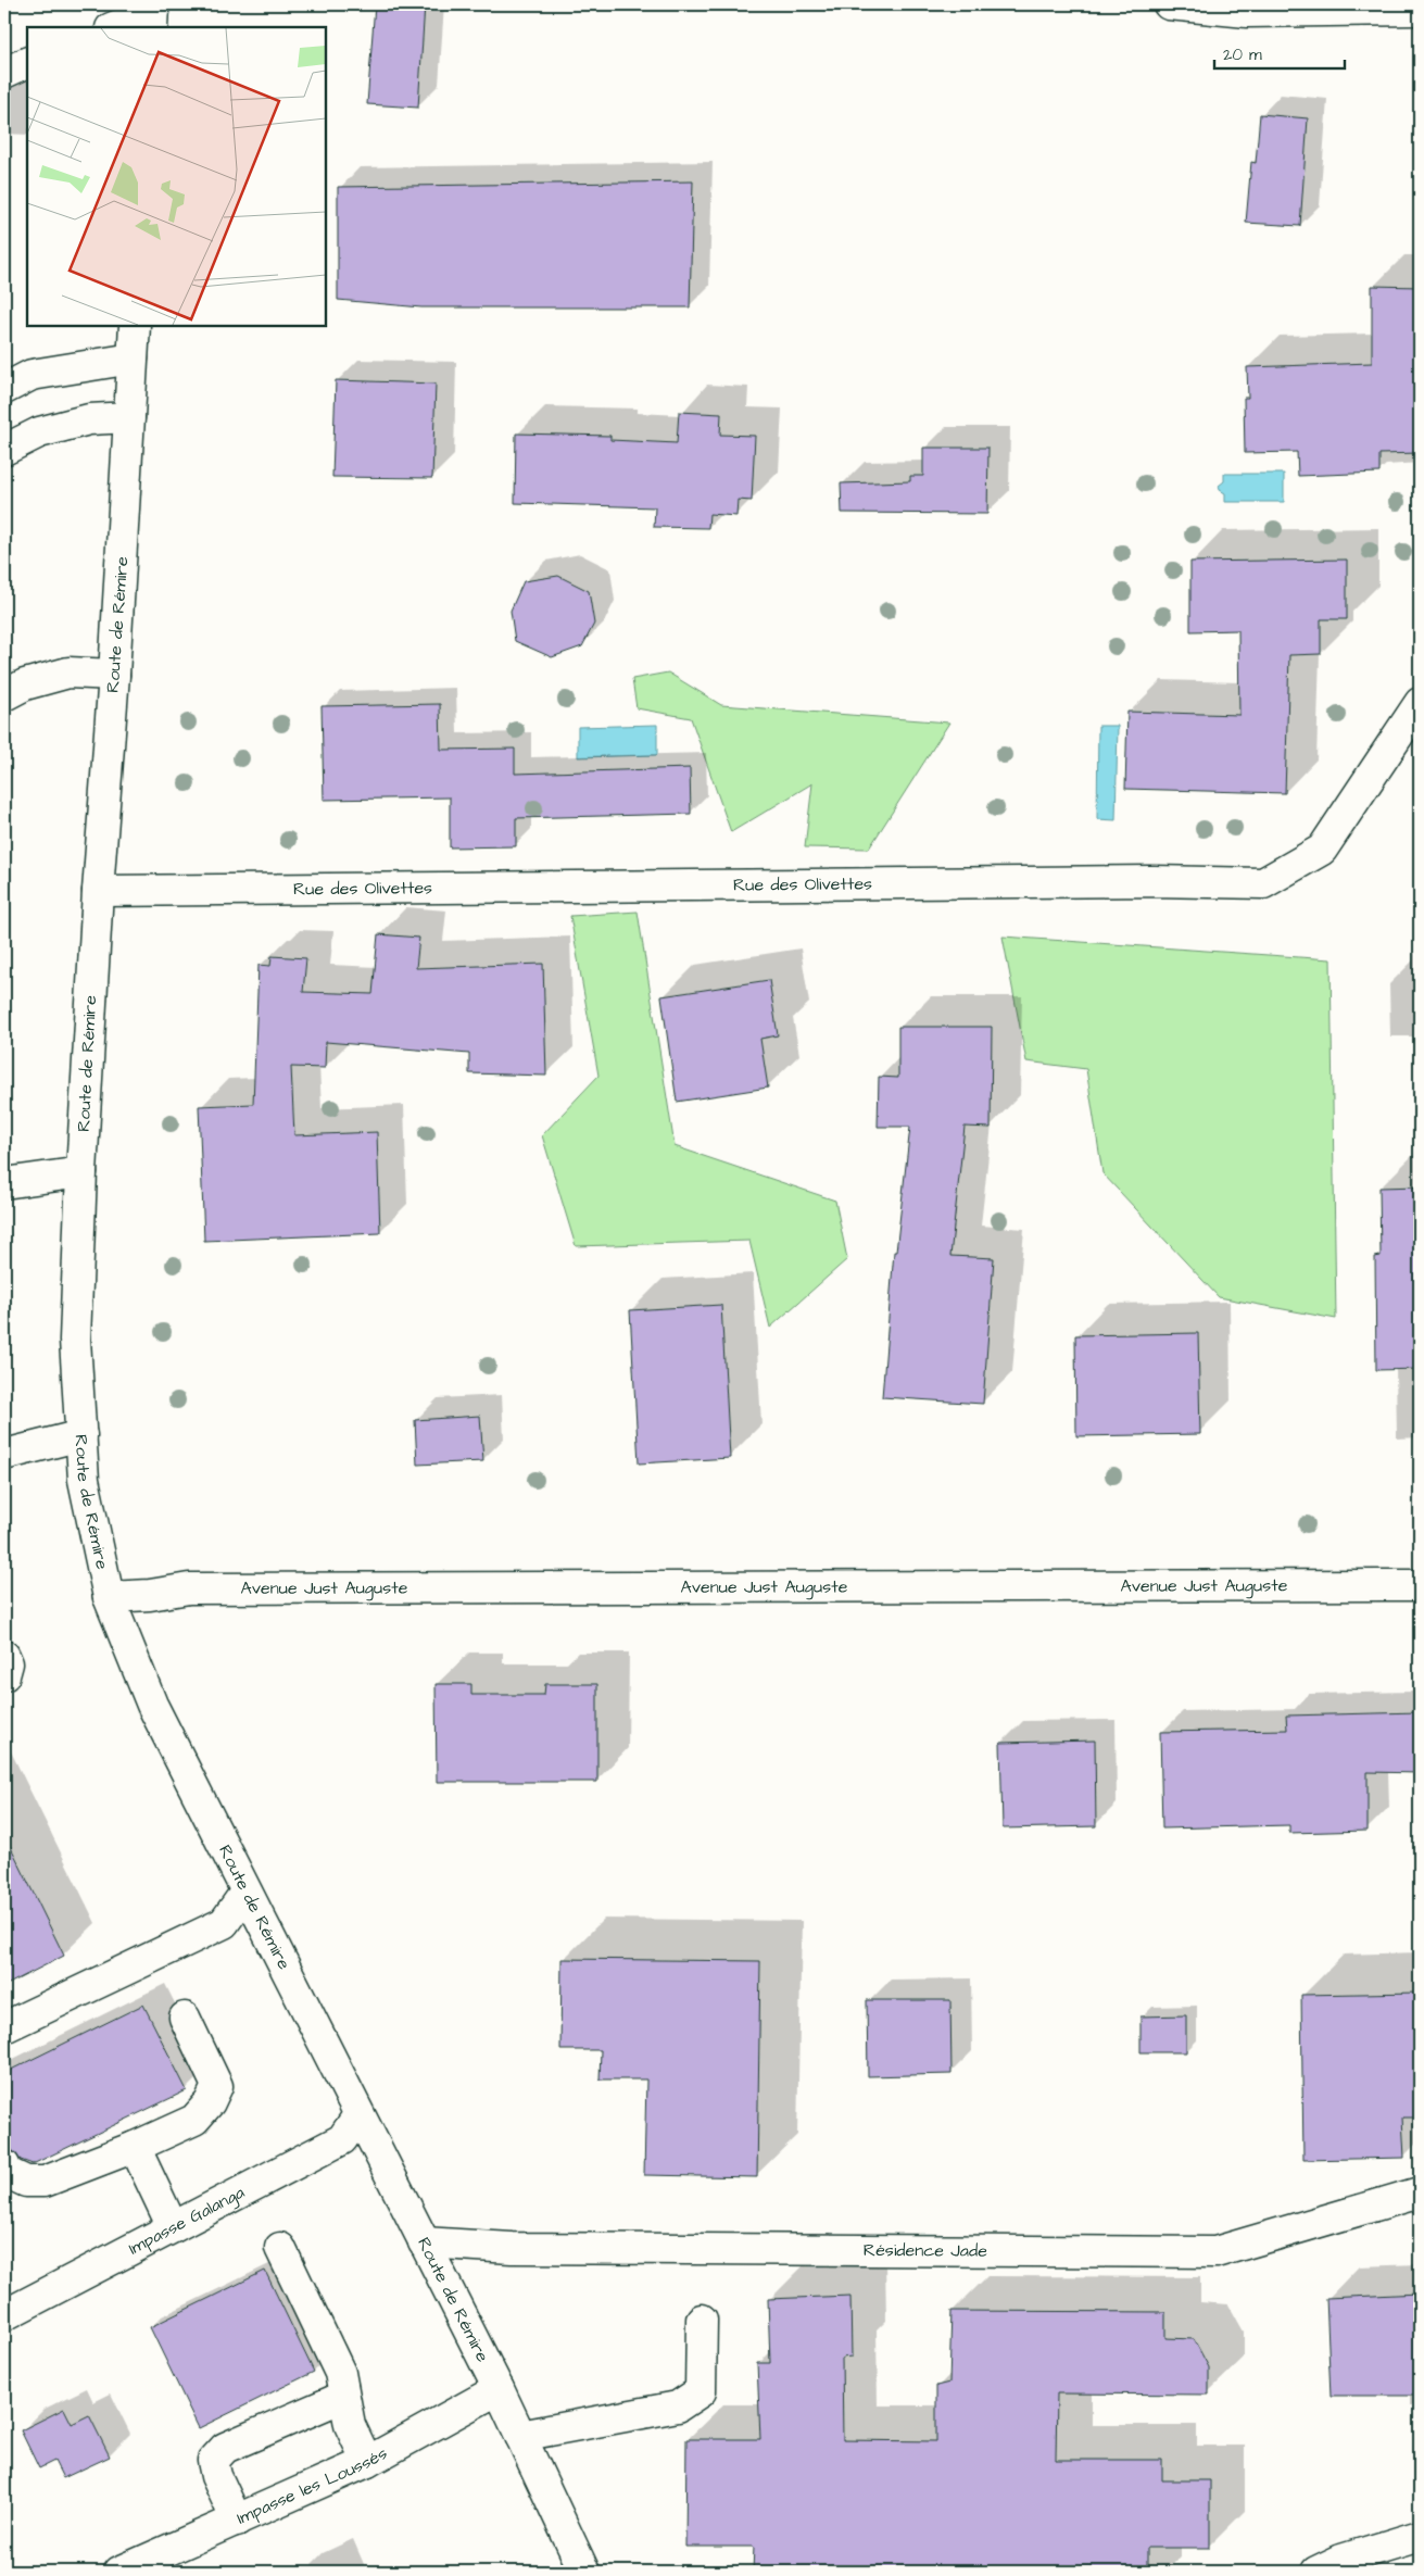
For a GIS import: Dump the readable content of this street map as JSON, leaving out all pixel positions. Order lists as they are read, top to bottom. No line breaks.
{"streets":{"street":["Route de Rémire","Rue des Olivettes","Avenue Just Auguste","Impasse Galanga","Résidence Jade","Impasse les Loussés"]},"crossings":[["Route de Rémire","Rue des Olivettes"],["Route de Rémire","Avenue Just Auguste"],["Route de Rémire","Impasse Galanga"],["Route de Rémire","Résidence Jade"],["Route de Rémire","Impasse les Loussés"]],"scale_bar":"20 m"}
